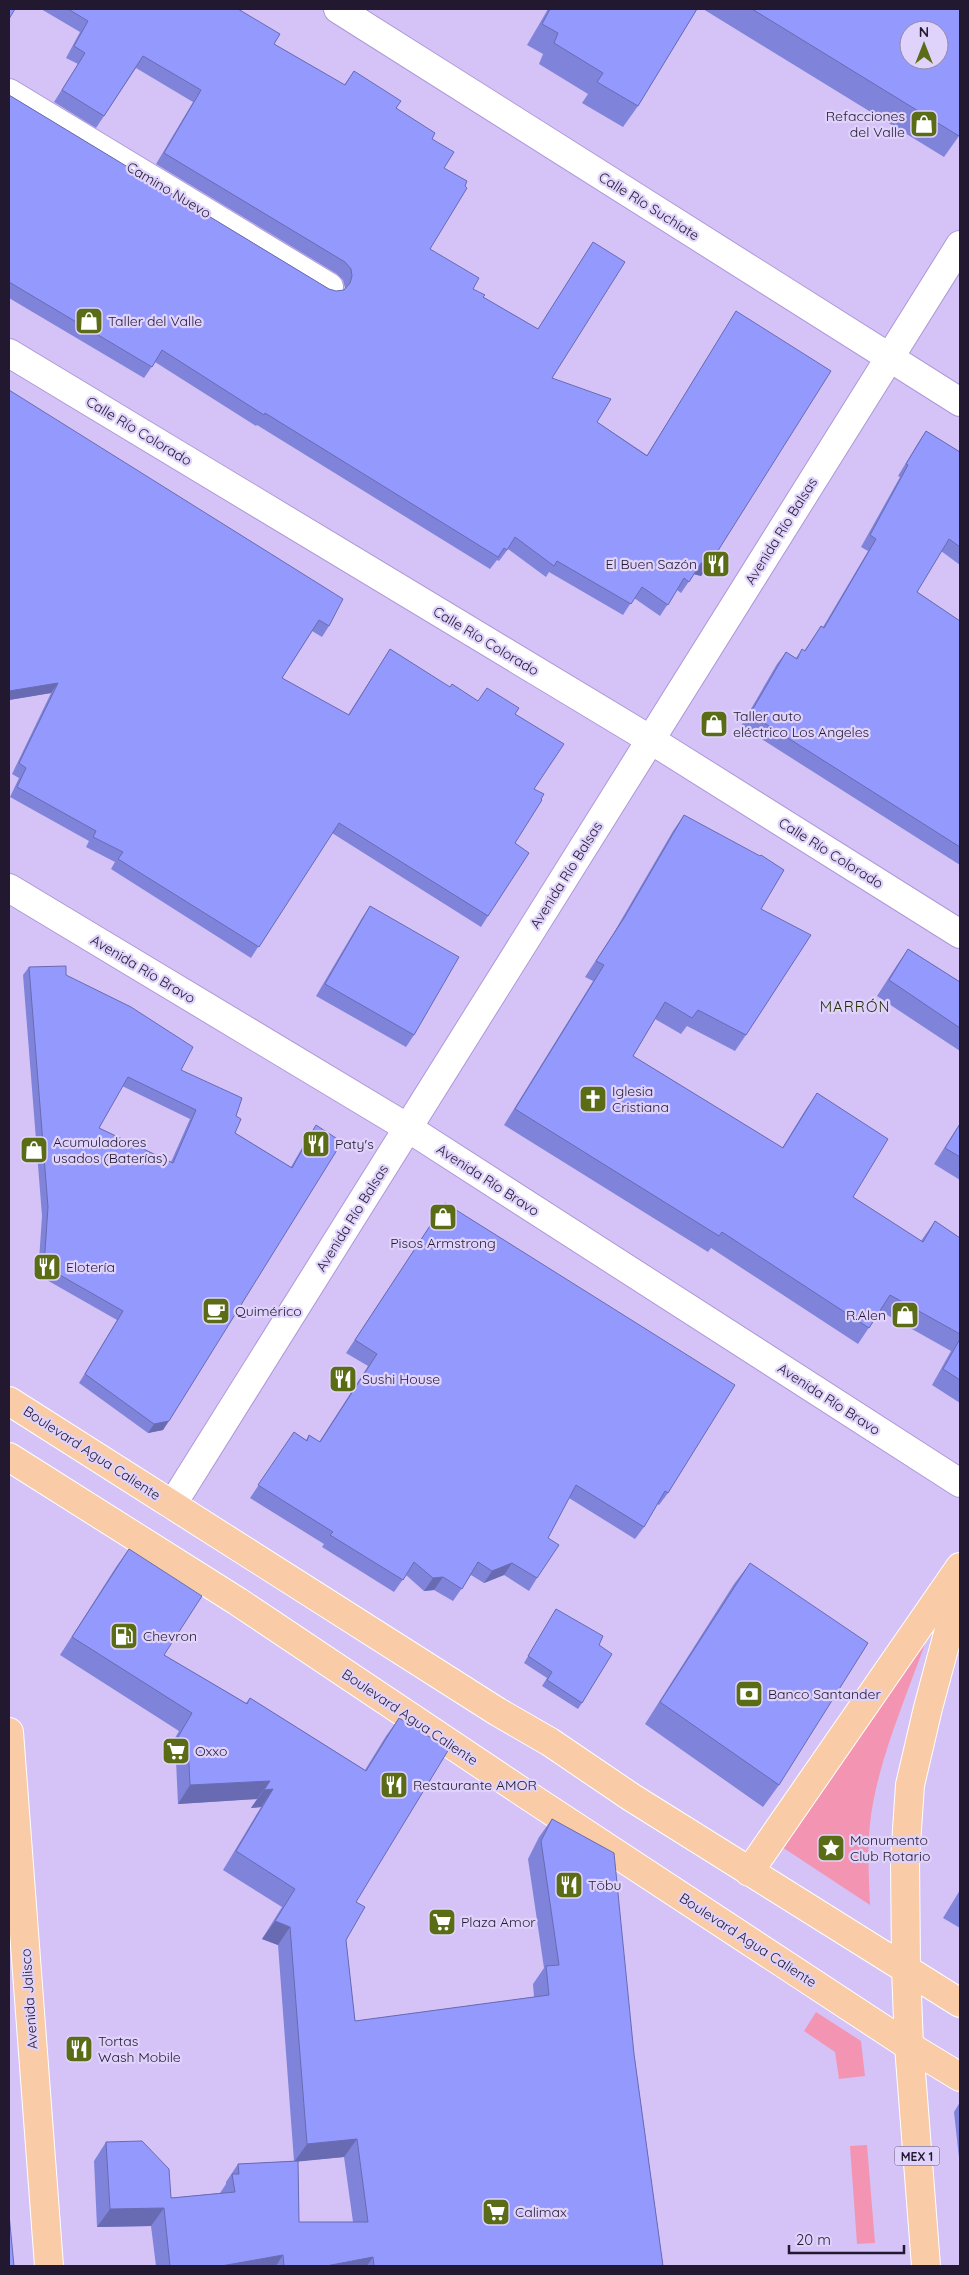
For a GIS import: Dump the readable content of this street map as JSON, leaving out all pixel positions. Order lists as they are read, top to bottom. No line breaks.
{"streets":{"main road":["Boulevard Agua Caliente","Avenida Jalisco","MEX 1"],"street":["Camino Nuevo","Calle Río Suchiate","Calle Río Colorado","Avenida Río Balsas","Avenida Río Bravo"]},"crossings":[["Calle Río Suchiate","Avenida Río Balsas"],["Calle Río Colorado","Avenida Río Balsas"],["Avenida Río Balsas","Avenida Río Bravo"],["Avenida Río Balsas","Boulevard Agua Caliente"],["Boulevard Agua Caliente","MEX 1"]],"districts":["MARRÓN"],"places":{"shop":["Refacciones del Valle","Taller del Valle","Taller auto eléctrico Los Angeles","Acumuladores usados (Baterías)","Pisos Armstrong","R.Alen"],"restaurant":["El Buen Sazón","Paty's","Elotería","Sushi House","Restaurante AMOR","Tōbu","Tortas Wash Mobile"],"church":["Iglesia Cristiana"],"cafe":["Quimérico"],"fuel station":["Chevron"],"bank":["Banco Santander"],"supermarket":["Oxxo","Plaza Amor","Calimax"],"place":["Monumento Club Rotario"]},"scale_bar":"20 m","north":"top"}
